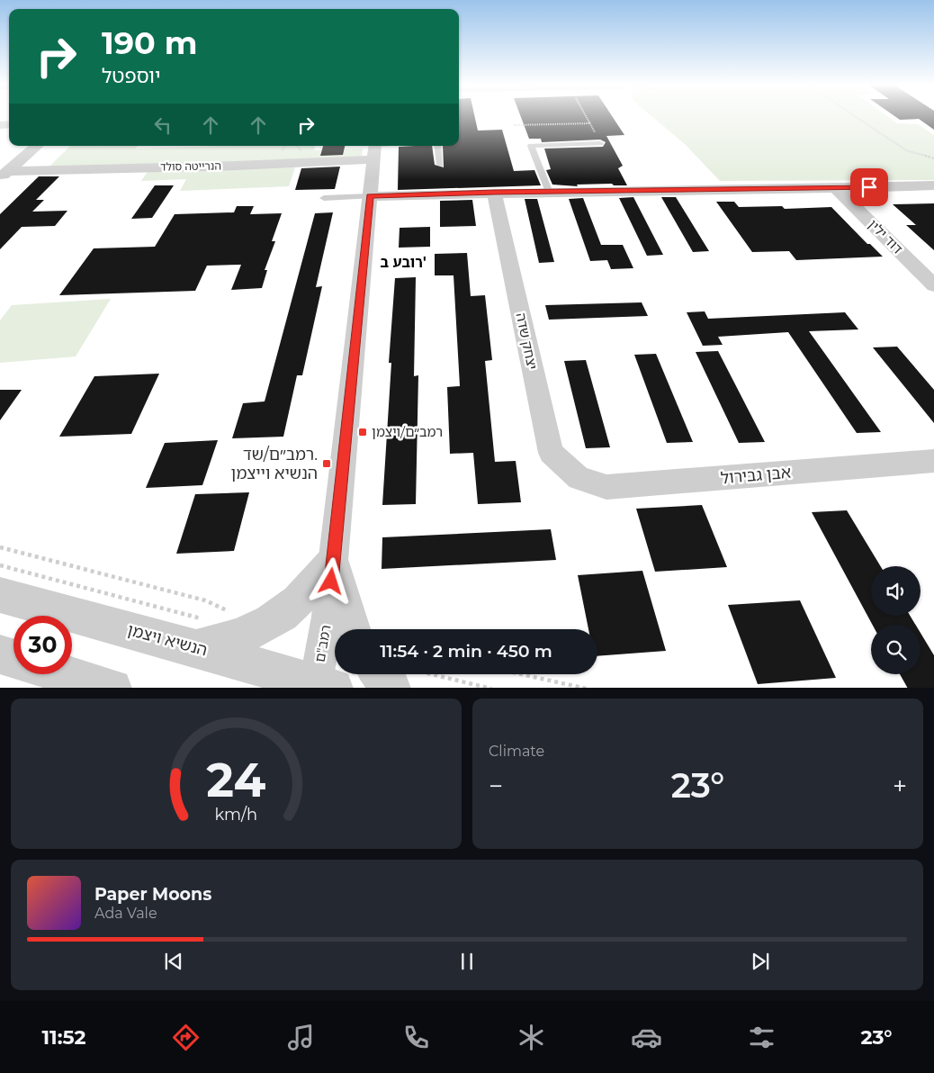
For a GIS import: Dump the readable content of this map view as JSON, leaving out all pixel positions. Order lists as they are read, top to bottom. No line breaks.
{"streets":{"street":["הנרייטה סולד","דוד ילין","יצחק שדה","אבן גבירול","הנשיא ויצמן","רמב\"ם"]},"crossings":[["הנרייטה סולד","רמב\"ם"],["יצחק שדה","אבן גבירול"],["הנשיא ויצמן","רמב\"ם"]],"districts":["רובע ב'"],"places":{"transit":["רמב״ם/ויצמן","רמב״ם/שד. הנשיא וייצמן"]},"page":{"turn":["190 m","יוספטל"],"limit":"30","trip":"11:54 · 2 min · 450 m","tile":"Climate","heat":["−","23°","+"],"song":["Paper Moons","Ada Vale"],"tabs":["11:52","23°"],"gauge":["24","km/h"]}}
